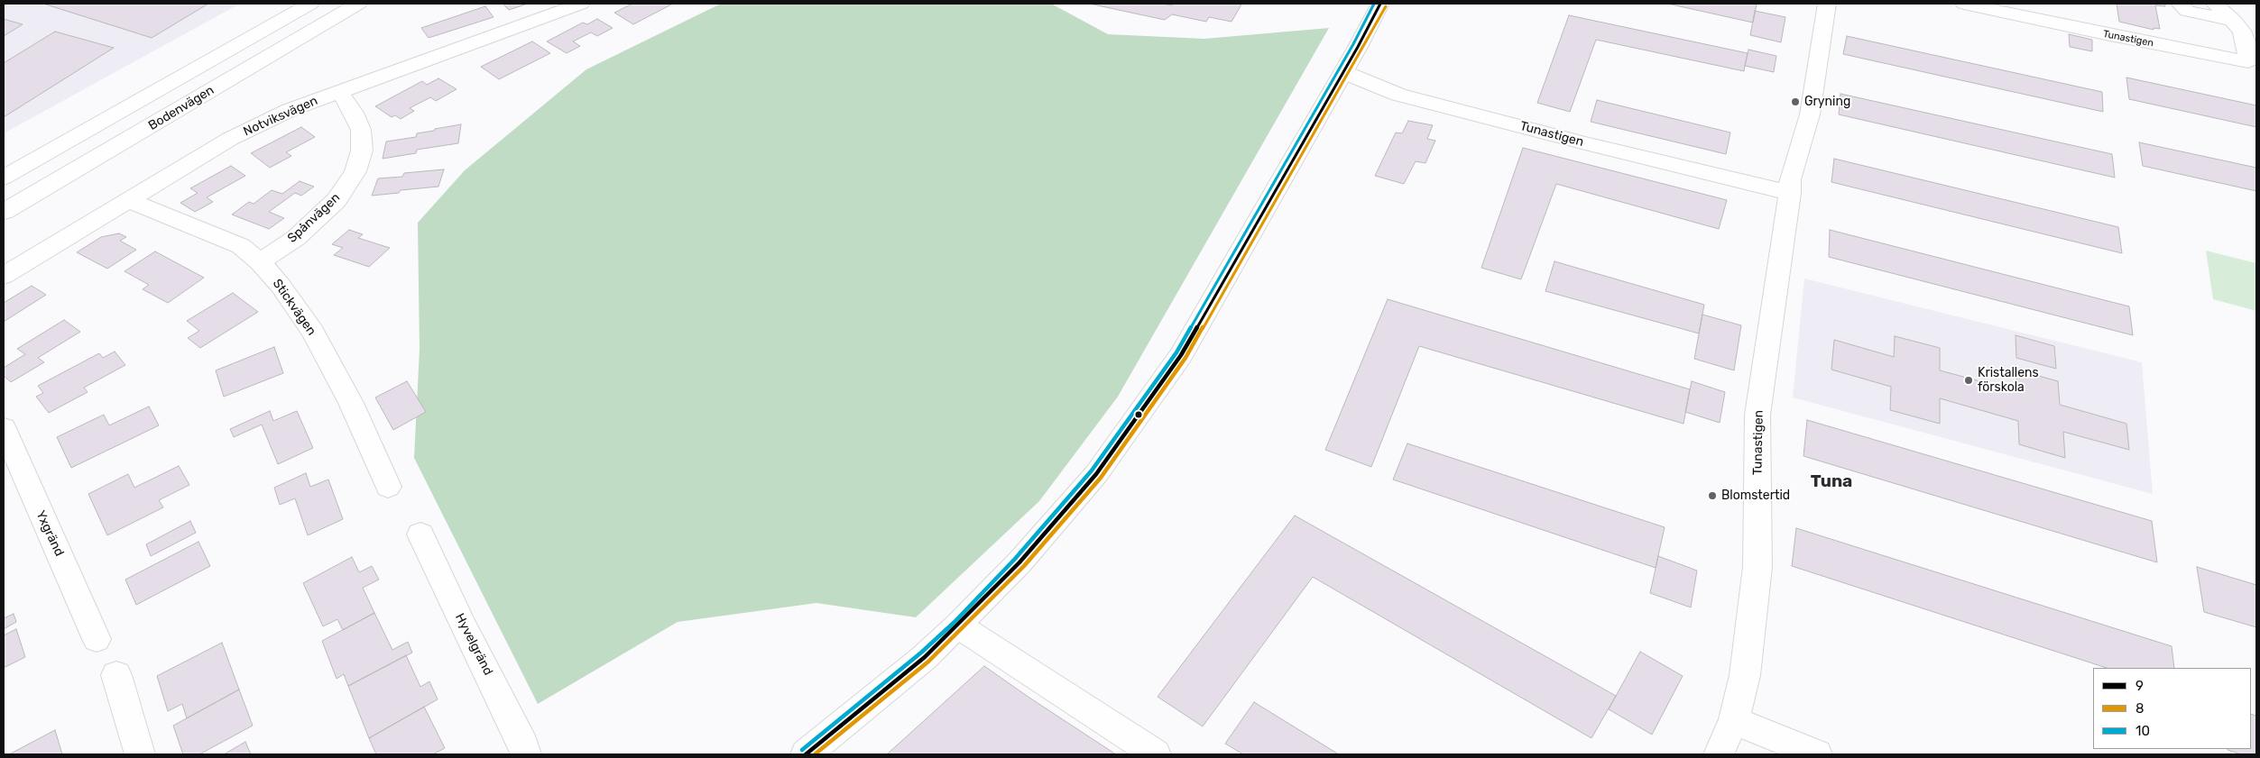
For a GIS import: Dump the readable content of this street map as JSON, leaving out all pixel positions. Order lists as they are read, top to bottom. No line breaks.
{"streets":{"street":["Tunastigen","Bodenvägen","Notviksvägen","Spånvägen","Stickvägen","Yxgränd","Hyvelgränd"]},"crossings":[["Notviksvägen","Spånvägen"],["Notviksvägen","Stickvägen"],["Spånvägen","Stickvägen"]],"districts":["Tuna"],"places":["Gryning","Kristallens förskola","Blomstertid"],"lines":["transit line 9","transit line 10","transit line 8"],"legend":["9","8","10"]}
